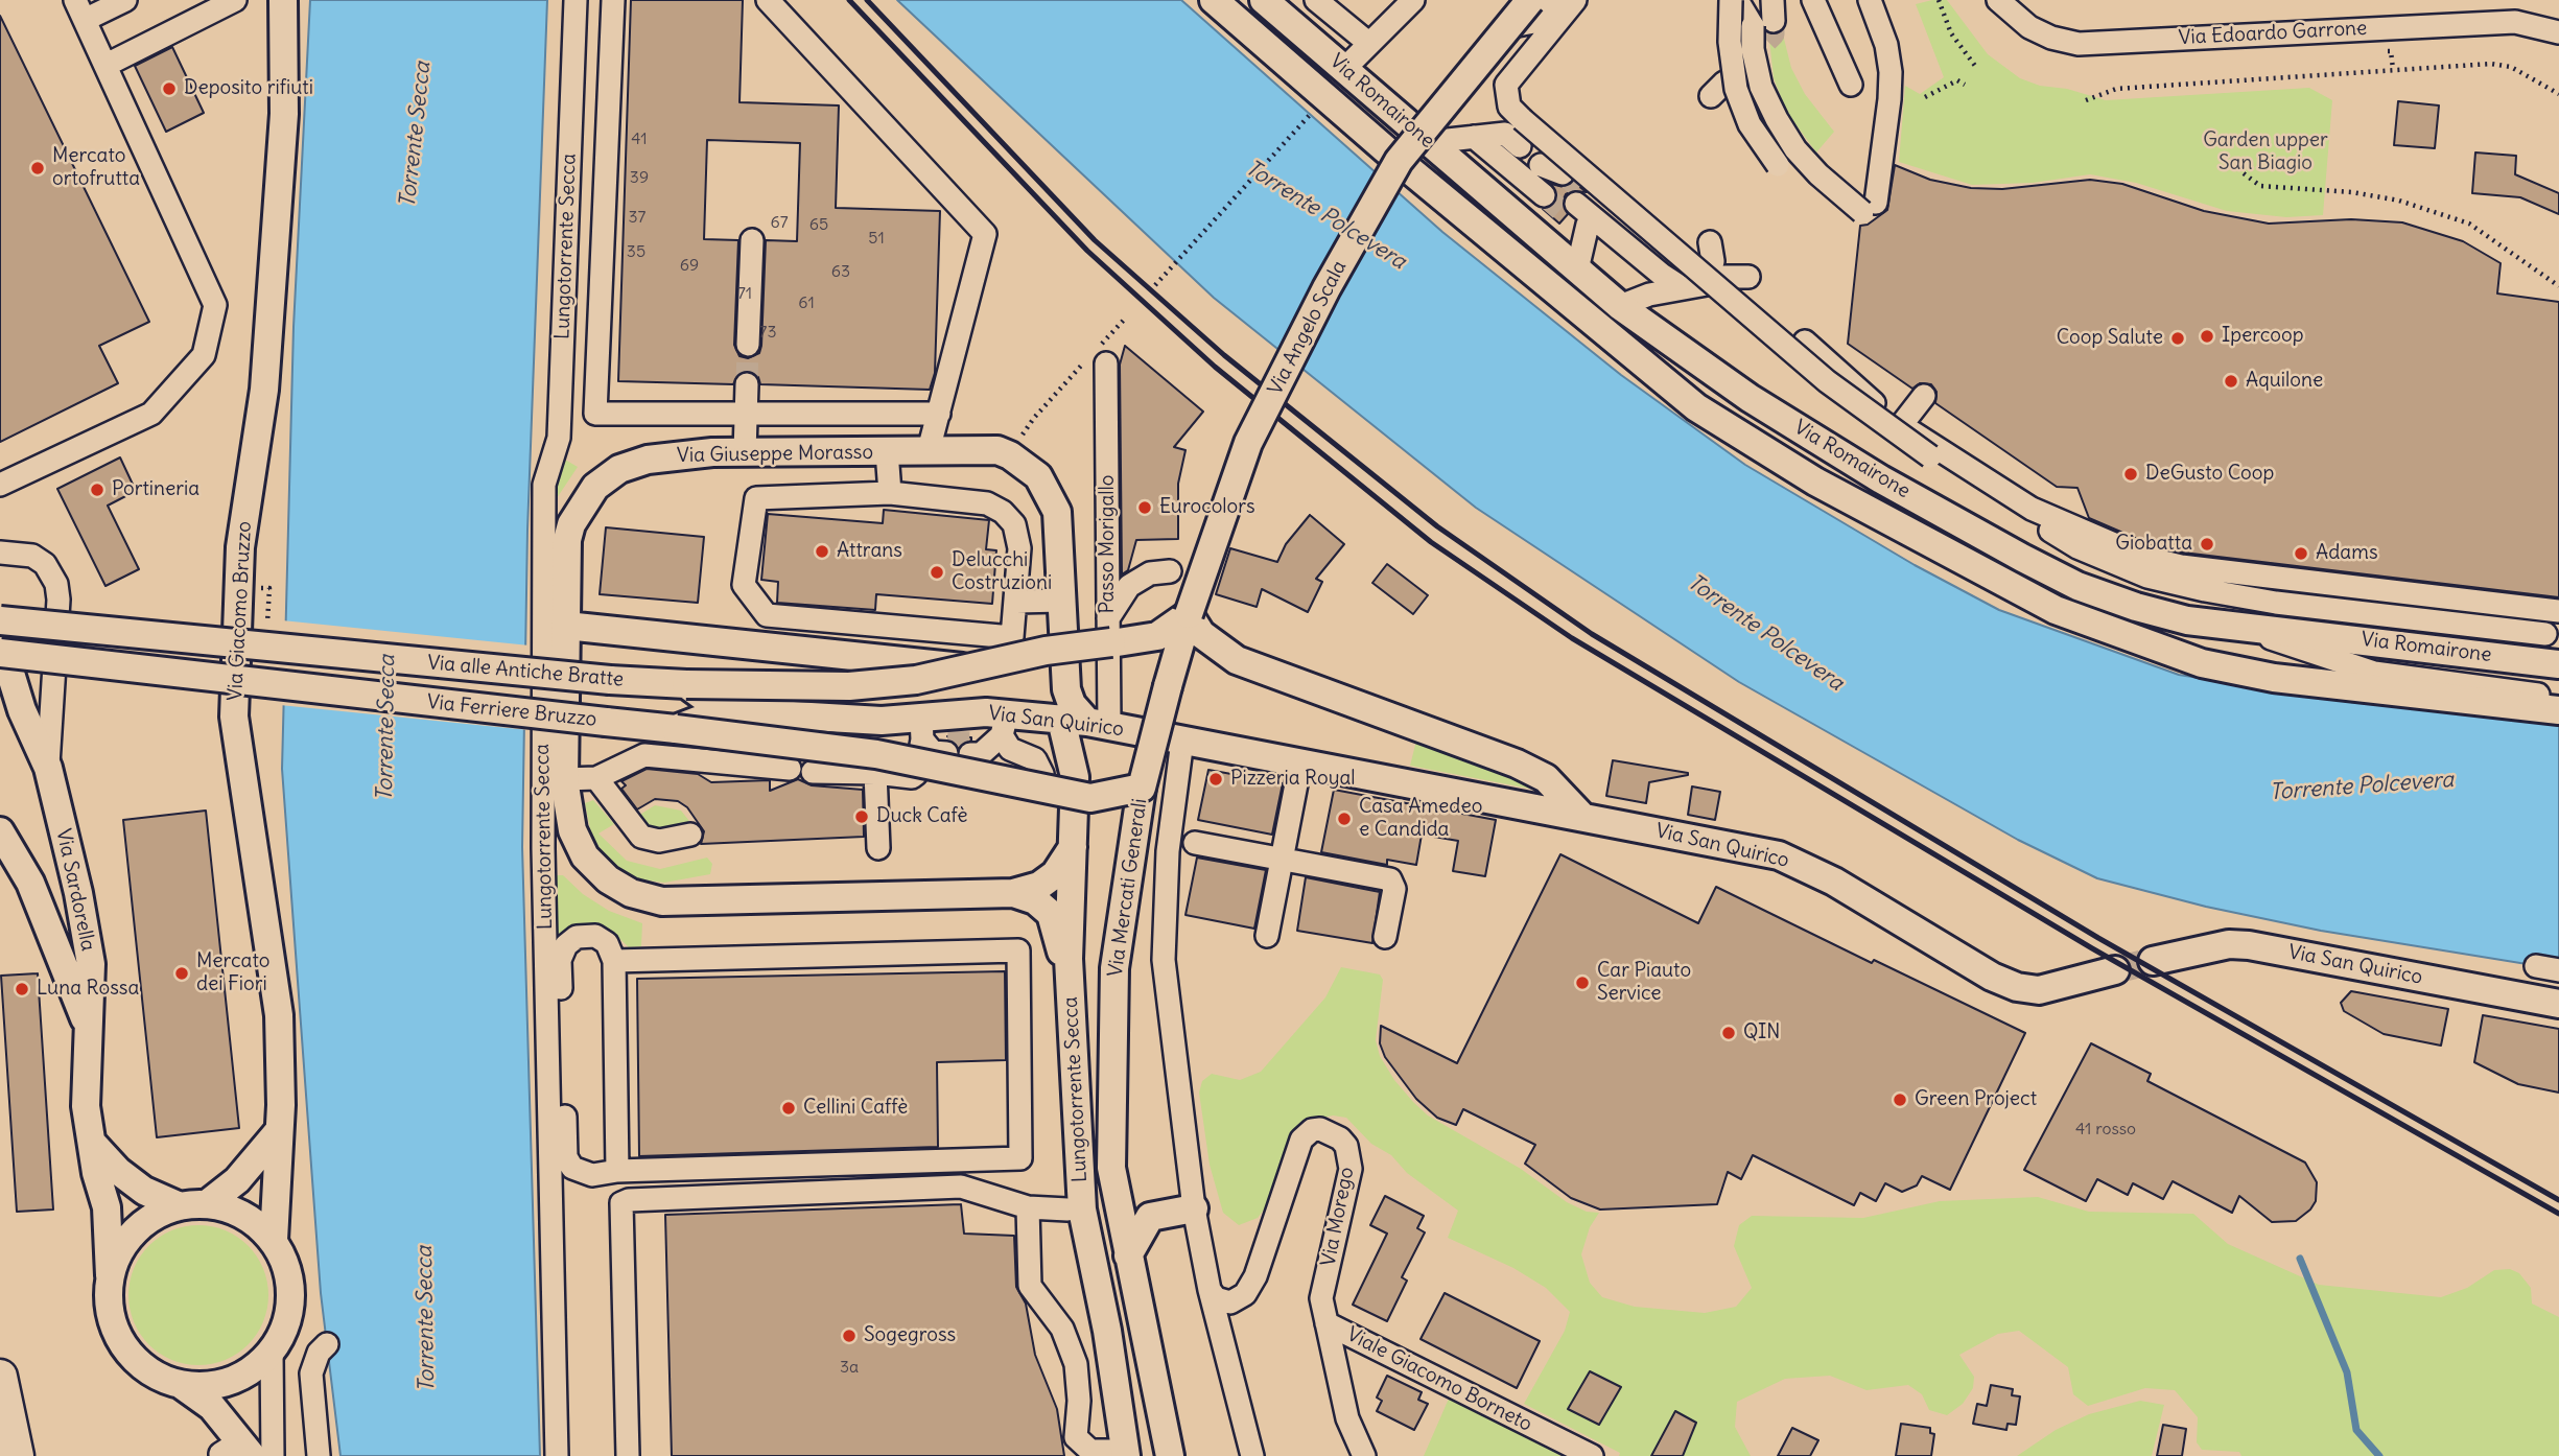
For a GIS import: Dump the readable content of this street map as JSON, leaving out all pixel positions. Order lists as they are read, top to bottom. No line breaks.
{"streets":{"main road":["Via Romairone","Lungotorrente Secca","Via Angelo Scala","Via Giuseppe Morasso","Via Giacomo Bruzzo","Via alle Antiche Bratte","Via Ferriere Bruzzo","Via San Quirico","Via Mercati Generali","Via Sardorella"],"street":["Via Edoardo Garrone","Passo Morigallo","Via Morego","Viale Giacomo Borneto"]},"crossings":[["Lungotorrente Secca","Via Giuseppe Morasso"],["Lungotorrente Secca","Passo Morigallo"],["Lungotorrente Secca","Via San Quirico"],["Via Angelo Scala","Via alle Antiche Bratte"],["Via Angelo Scala","Via Mercati Generali"],["Via Giuseppe Morasso","Passo Morigallo"],["Via Giuseppe Morasso","Via alle Antiche Bratte"],["Via Giuseppe Morasso","Via San Quirico"],["Passo Morigallo","Via alle Antiche Bratte"],["Passo Morigallo","Via San Quirico"],["Via Giacomo Bruzzo","Via Sardorella"],["Via Ferriere Bruzzo","Via San Quirico"],["Via Ferriere Bruzzo","Via Mercati Generali"],["Via San Quirico","Via Mercati Generali"],["Via Morego","Viale Giacomo Borneto"]],"water":["Torrente Secca","Torrente Polcevera"],"parks":["Garden upper San Biagio"],"places":["Deposito rifiuti","Mercato ortofrutta","Ipercoop","Coop Salute","Aquilone","DeGusto Coop","Portineria","Eurocolors","Giobatta","Attrans","Adams","Delucchi Costruzioni","Pizzeria Royal","Duck Cafè","Casa Amedeo e Candida","Mercato dei Fiori","Car Piauto Service","Luna Rossa","QIN","Green Project","Cellini Caffè","Sogegross"],"house_numbers":["41","39","37","67","65","51","35","69","63","71","61","73","41 rosso","3a"]}
